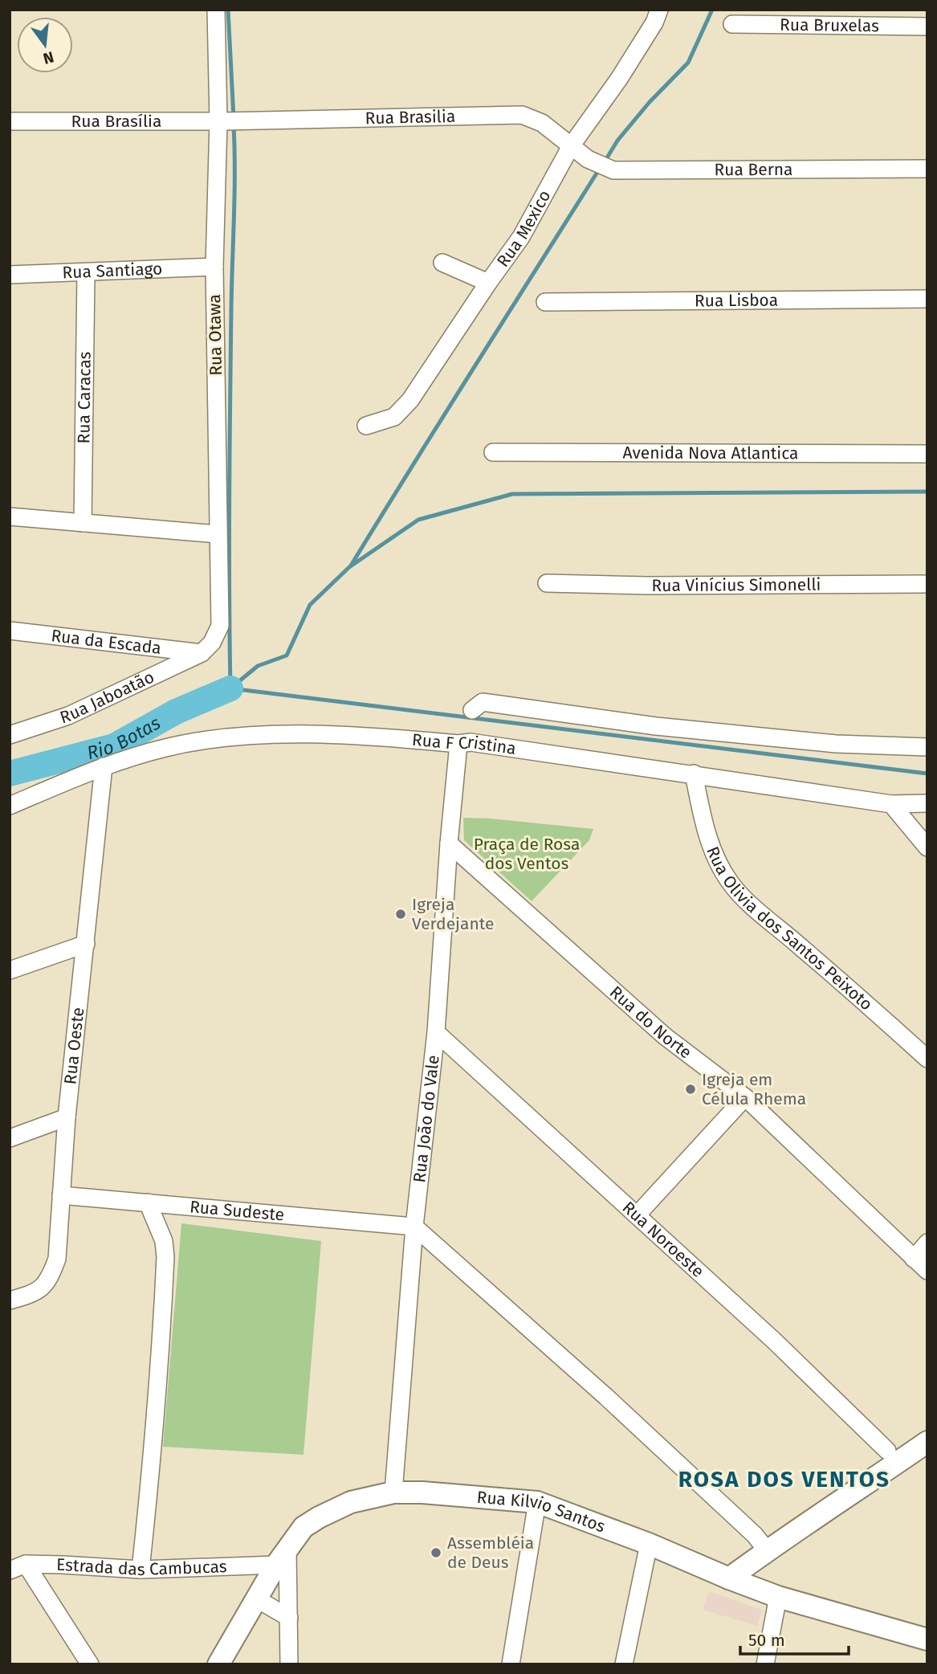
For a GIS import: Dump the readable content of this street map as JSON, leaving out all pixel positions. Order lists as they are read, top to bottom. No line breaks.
{"streets":{"main road":["Rua Kilvio Santos"],"street":["Rua Bruxelas","Rua Brasilia","Rua Brasília","Rua Berna","Rua Mexico","Rua Santiago","Rua Lisboa","Rua Otawa","Rua Caracas","Avenida Nova Atlantica","Rua Vinícius Simonelli","Rua da Escada","Rua Jaboatão","Rua F Cristina","Rua Olivia dos Santos Peixoto","Rua do Norte","Rua Oeste","Rua João do Vale","Rua Sudeste","Rua Noroeste","Estrada das Cambucas"]},"crossings":[["Rua Brasilia","Rua Brasília"],["Rua Brasilia","Rua Berna"],["Rua Brasilia","Rua Mexico"],["Rua Brasilia","Rua Otawa"],["Rua Brasília","Rua Otawa"],["Rua Berna","Rua Mexico"],["Rua Santiago","Rua Otawa"],["Rua Santiago","Rua Caracas"],["Rua Otawa","Rua da Escada"],["Rua Otawa","Rua Jaboatão"],["Rua da Escada","Rua Jaboatão"],["Rua F Cristina","Rua Olivia dos Santos Peixoto"],["Rua F Cristina","Rua Oeste"],["Rua F Cristina","Rua João do Vale"],["Rua do Norte","Rua João do Vale"],["Rua Oeste","Rua Sudeste"],["Rua João do Vale","Rua Sudeste"],["Rua João do Vale","Rua Noroeste"],["Rua João do Vale","Rua Kilvio Santos"],["Rua Kilvio Santos","Estrada das Cambucas"]],"districts":["ROSA DOS VENTOS"],"water":["Rio Botas"],"parks":["Praça de Rosa dos Ventos"],"places":["Igreja Verdejante","Igreja em Célula Rhema","Assembléia de Deus"],"scale_bar":"50 m","north":"bottom"}
